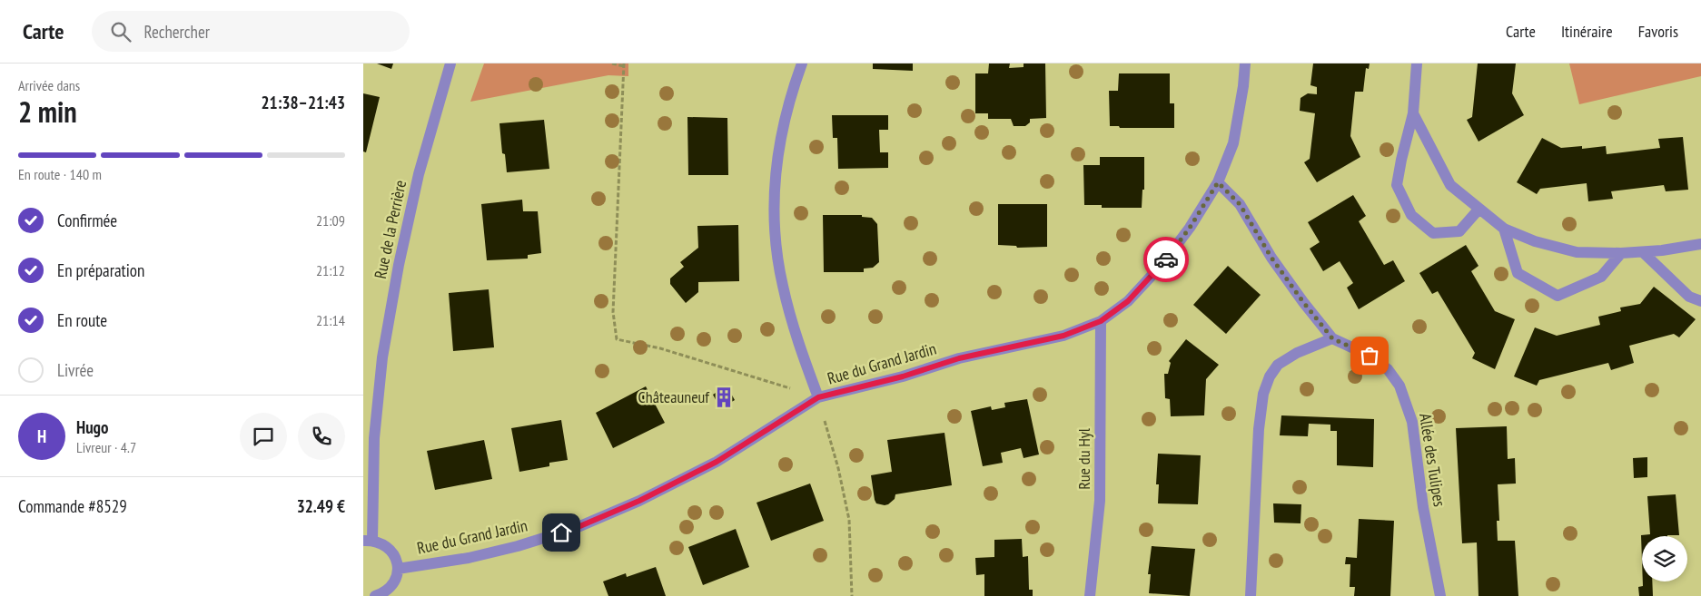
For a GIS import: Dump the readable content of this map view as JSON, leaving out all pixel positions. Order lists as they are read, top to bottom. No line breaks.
{"streets":{"street":["Rue de la Perrière","Rue du Grand Jardin","Rue du Hyl","Allée des Tulipes"]},"crossings":[["Rue du Grand Jardin","Rue du Hyl"],["Rue du Grand Jardin","Allée des Tulipes"]],"places":{"building":["Châteauneuf"]},"page":{"header":"Carte","search":"Rechercher","nav":["Carte","Itinéraire","Favoris"],"heading":["2 min","Arrivée dans","21:38–21:43"],"panel":["Hugo","Livreur · 4.7","Commande #8529","32.49 €"],"bar":"En route · 140 m","list":[["Confirmée","21:09"],["En préparation","21:12"],["En route","21:14"],"Livrée"],"round":"H"}}
